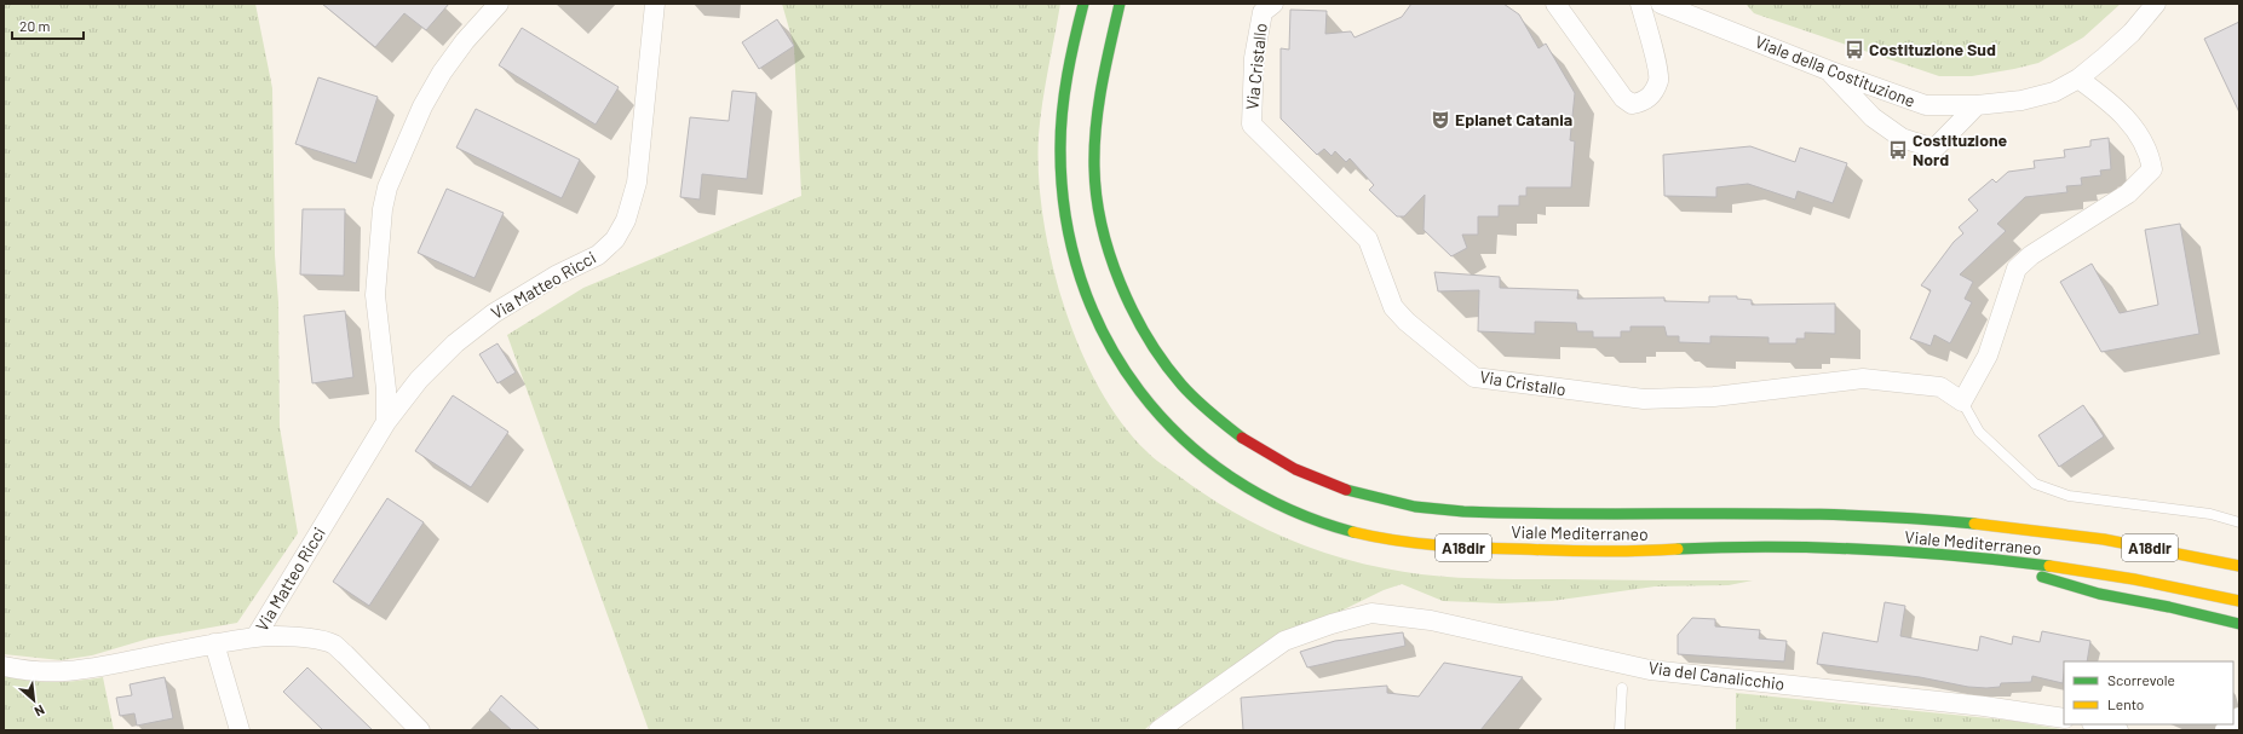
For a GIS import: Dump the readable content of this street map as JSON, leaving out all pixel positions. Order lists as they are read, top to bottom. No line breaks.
{"streets":{"highway":["Viale Mediterraneo","A18dir"],"street":["Via Cristallo","Viale della Costituzione","Via Matteo Ricci","Via del Canalicchio"]},"places":{"bus stop":["Costituzione Sud","Costituzione Nord"],"theatre":["Eplanet Catania"]},"legend":["Scorrevole","Lento"],"scale_bar":"20 m","north":"bottom right"}
